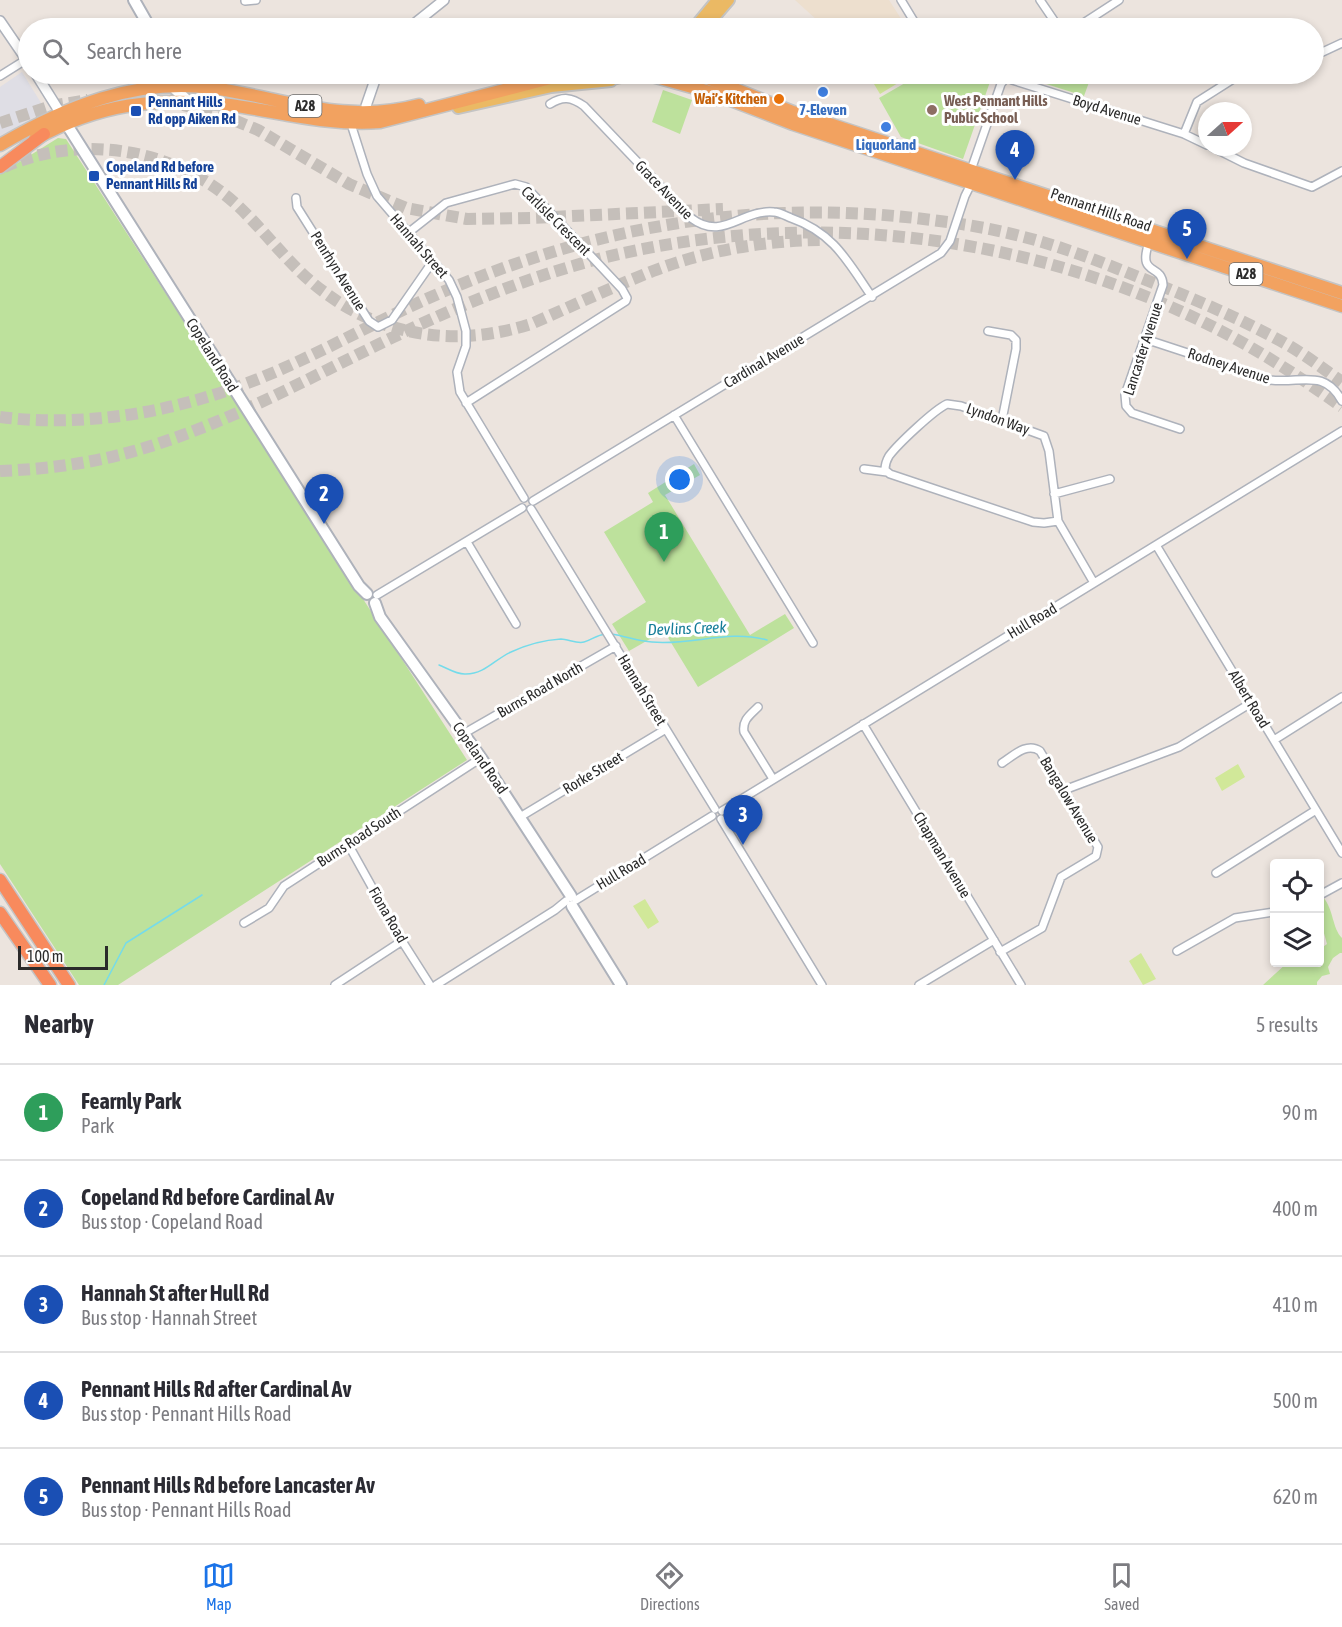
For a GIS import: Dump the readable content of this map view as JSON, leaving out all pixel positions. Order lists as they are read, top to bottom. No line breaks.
{"streets":{"highway":["A28","Pennant Hills Road"],"main road":["Copeland Road"],"street":["Boyd Avenue","Grace Avenue","Carlisle Crescent","Hannah Street","Penrhyn Avenue","Lancaster Avenue","Cardinal Avenue","Rodney Avenue","Lyndon Way","Hull Road","Burns Road North","Albert Road","Rorke Street","Bangalow Avenue","Burns Road South","Chapman Avenue","Fiona Road"]},"crossings":[["A28","Hannah Street"],["A28","Copeland Road"],["Grace Avenue","Cardinal Avenue"],["Pennant Hills Road","Lancaster Avenue"],["Pennant Hills Road","Cardinal Avenue"],["Carlisle Crescent","Hannah Street"],["Hannah Street","Penrhyn Avenue"],["Hannah Street","Cardinal Avenue"],["Hannah Street","Hull Road"],["Hannah Street","Burns Road North"],["Hannah Street","Rorke Street"],["Lancaster Avenue","Rodney Avenue"],["Copeland Road","Hull Road"],["Copeland Road","Burns Road North"],["Copeland Road","Rorke Street"],["Copeland Road","Burns Road South"],["Lyndon Way","Hull Road"],["Hull Road","Albert Road"],["Hull Road","Chapman Avenue"],["Bangalow Avenue","Chapman Avenue"],["Burns Road South","Fiona Road"]],"water":["Devlins Creek"],"places":{"other":["7-Eleven","Wai’s Kitchen","West Pennant Hills Public School","Liquorland"],"transit":["Pennant Hills Rd opp Aiken Rd","Copeland Rd before Pennant Hills Rd"]},"scale_bar":"100 m","north":"right","page":{"search":"Search here","pins":["4","5","2","1","3"],"scale":"100 m","heading":["Nearby","5 results"],"list":[{"mark":"1","name":"Fearnly Park","note":"Park","value":"90 m"},{"mark":"2","name":"Copeland Rd before Cardinal Av","note":"Bus stop · Copeland Road","value":"400 m"},{"mark":"3","name":"Hannah St after Hull Rd","note":"Bus stop · Hannah Street","value":"410 m"},{"mark":"4","name":"Pennant Hills Rd after Cardinal Av","note":"Bus stop · Pennant Hills Road","value":"500 m"},{"mark":"5","name":"Pennant Hills Rd before Lancaster Av","note":"Bus stop · Pennant Hills Road","value":"620 m"}],"nav":["Map","Directions","Saved"]}}
